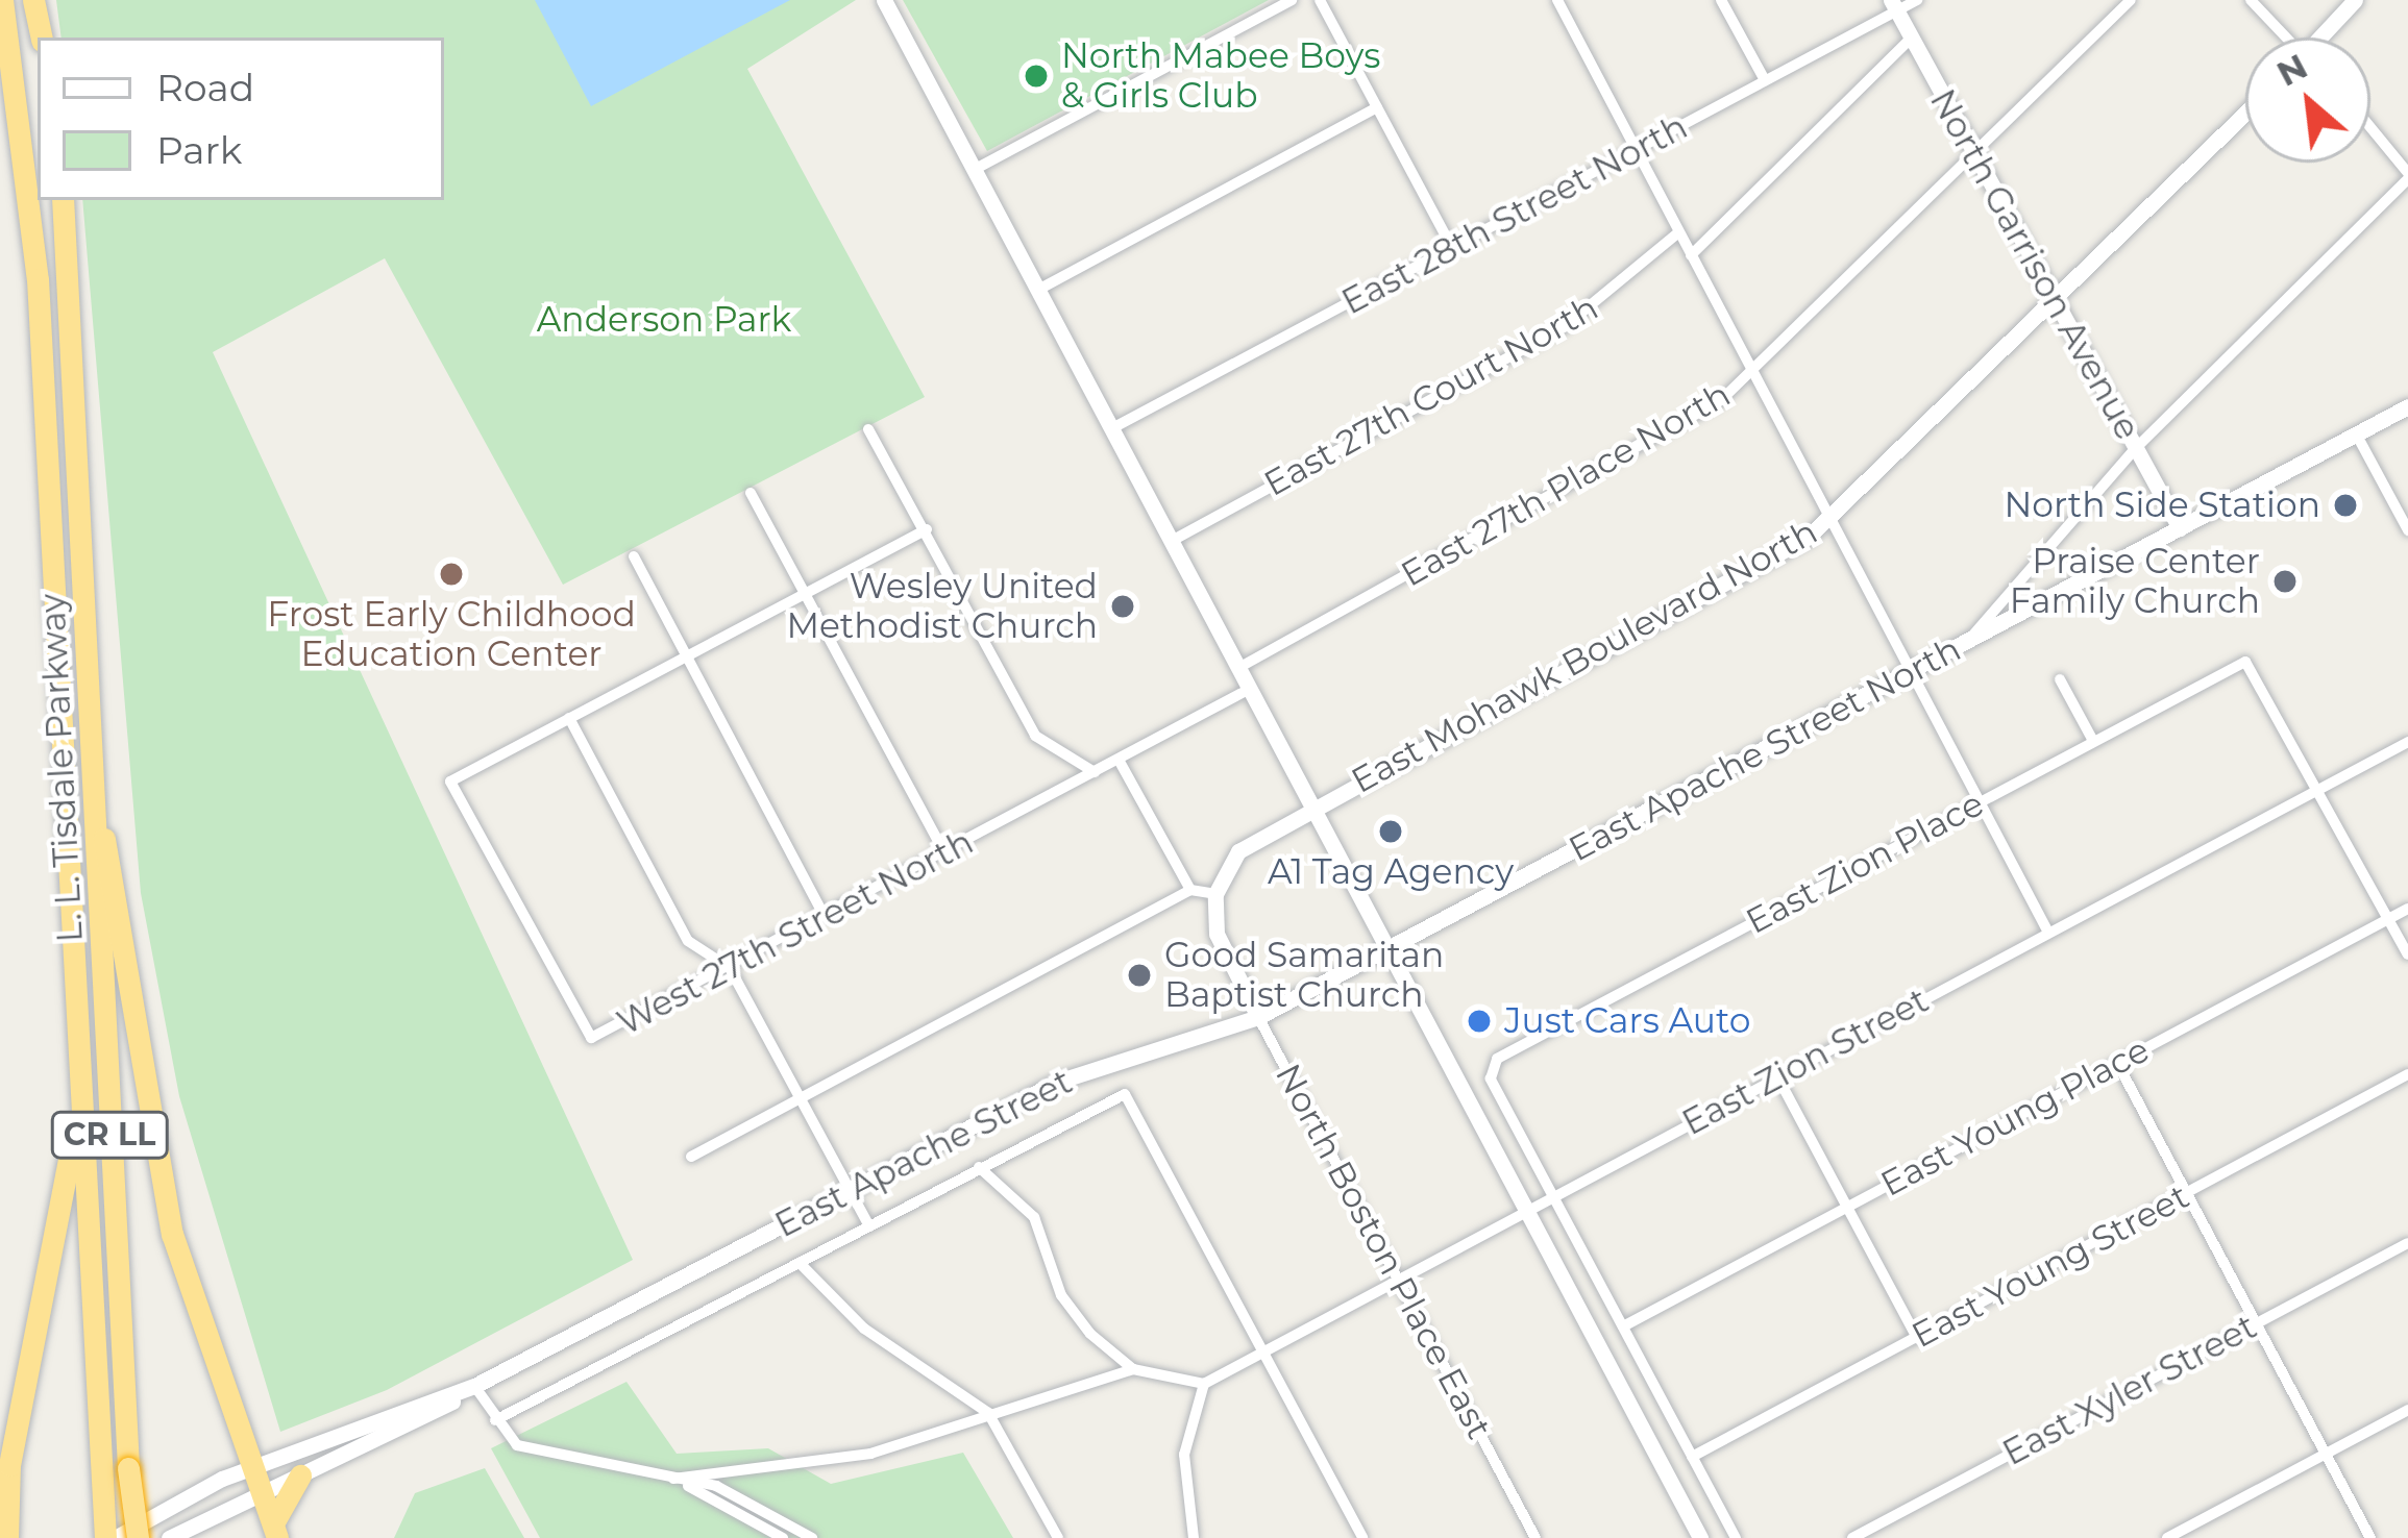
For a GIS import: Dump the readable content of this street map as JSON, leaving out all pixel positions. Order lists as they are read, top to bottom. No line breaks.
{"streets":{"highway":["L. L. Tisdale Parkway","CR LL"],"main road":["North Garrison Avenue","East Mohawk Boulevard North","East Apache Street North","East Apache Street","North Boston Place East"],"street":["East 28th Street North","East 27th Court North","East 27th Place North","East Zion Place","West 27th Street North","East Zion Street","East Young Place","East Young Street","East Xyler Street"]},"crossings":[["East 28th Street North","North Garrison Avenue"],["North Garrison Avenue","East 27th Place North"],["North Garrison Avenue","East Mohawk Boulevard North"],["North Garrison Avenue","East Apache Street North"],["East Mohawk Boulevard North","North Boston Place East"],["East Apache Street North","East Apache Street"],["L. L. Tisdale Parkway","East Apache Street"],["East Zion Place","East Zion Street"],["East Zion Street","East Apache Street"],["East Zion Street","North Boston Place East"],["East Apache Street","North Boston Place East"]],"parks":["Anderson Park"],"places":["North Mabee Boys & Girls Club","North Side Station","Frost Early Childhood Education Center","Praise Center Family Church","Wesley United Methodist Church","A1 Tag Agency","Good Samaritan Baptist Church","Just Cars Auto"],"legend":["Road","Park"],"north":"top left"}
